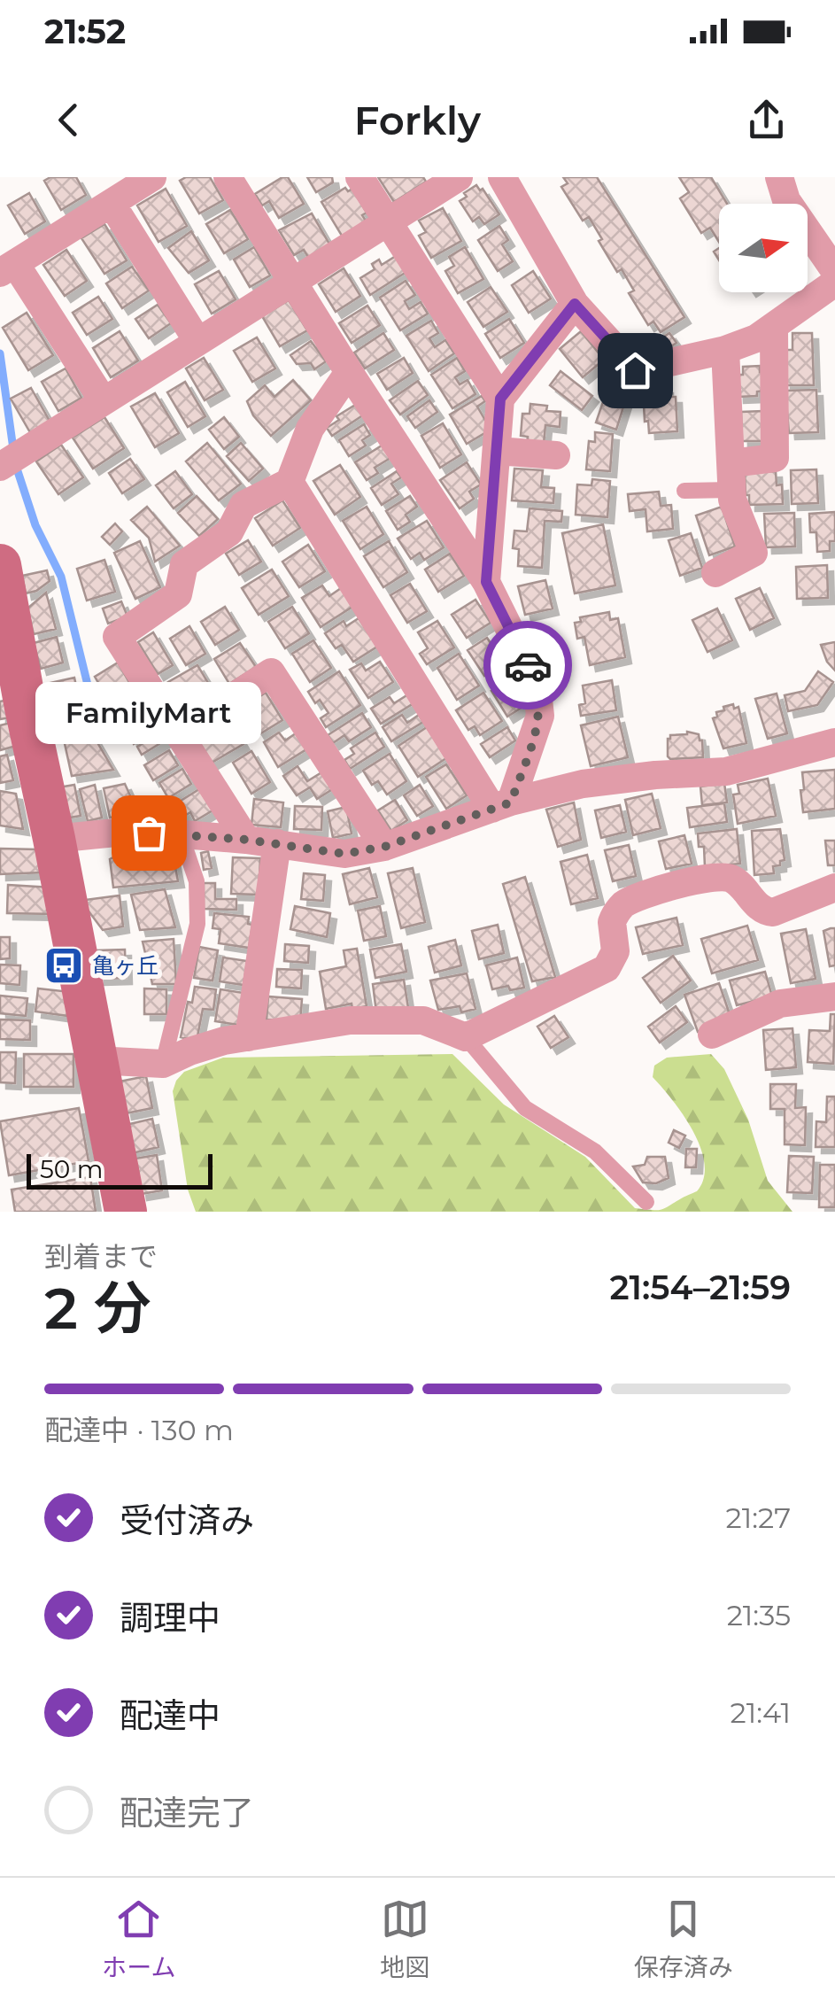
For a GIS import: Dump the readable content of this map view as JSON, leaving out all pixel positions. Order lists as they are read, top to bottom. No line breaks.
{"places":{"other":["FamilyMart"],"bus stop":["亀ヶ丘"]},"scale_bar":"50 m","north":"right","page":{"status":"21:52","header":"Forkly","bubble":"FamilyMart","scale":"50 m","heading":["2 分","到着まで","21:54–21:59"],"bar":"配達中 · 130 m","list":[["受付済み","21:27"],["調理中","21:35"],["配達中","21:41"],"配達完了"],"tabs":["ホーム","地図","保存済み"]}}
